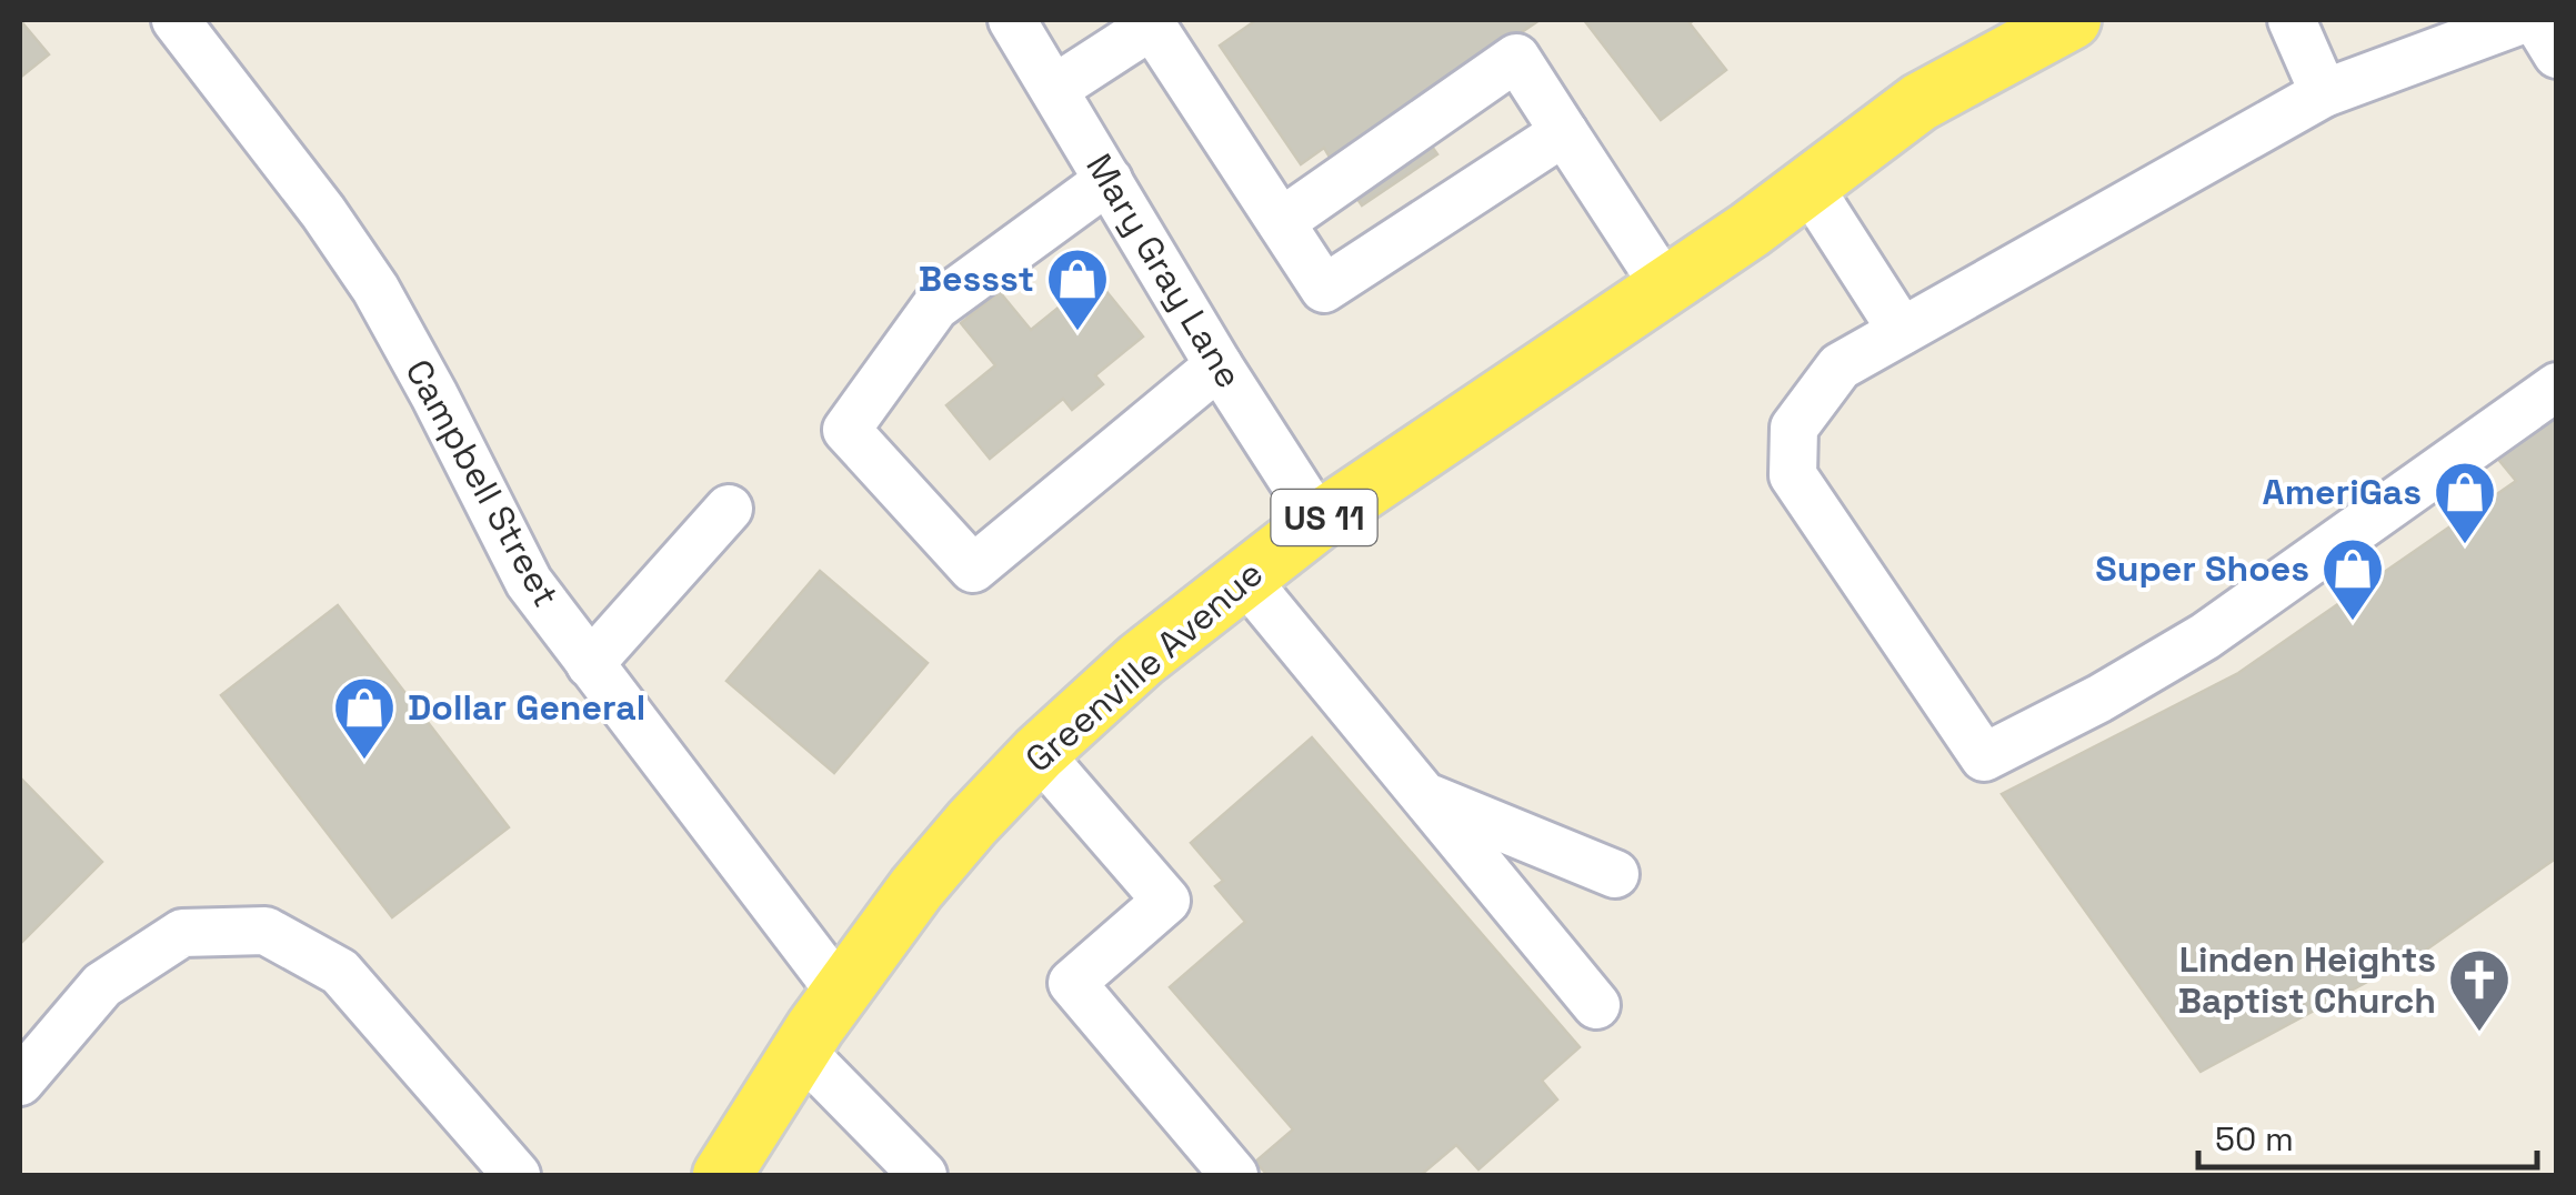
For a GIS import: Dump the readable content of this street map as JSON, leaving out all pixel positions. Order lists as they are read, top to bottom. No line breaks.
{"streets":{"main road":["US 11","Greenville Avenue"],"street":["Mary Gray Lane","Campbell Street"]},"crossings":[["Mary Gray Lane","Greenville Avenue"],["Campbell Street","Greenville Avenue"]],"places":{"shop":["Bessst","AmeriGas","Super Shoes","Dollar General"],"church":["Linden Heights Baptist Church"]},"scale_bar":"50 m"}
